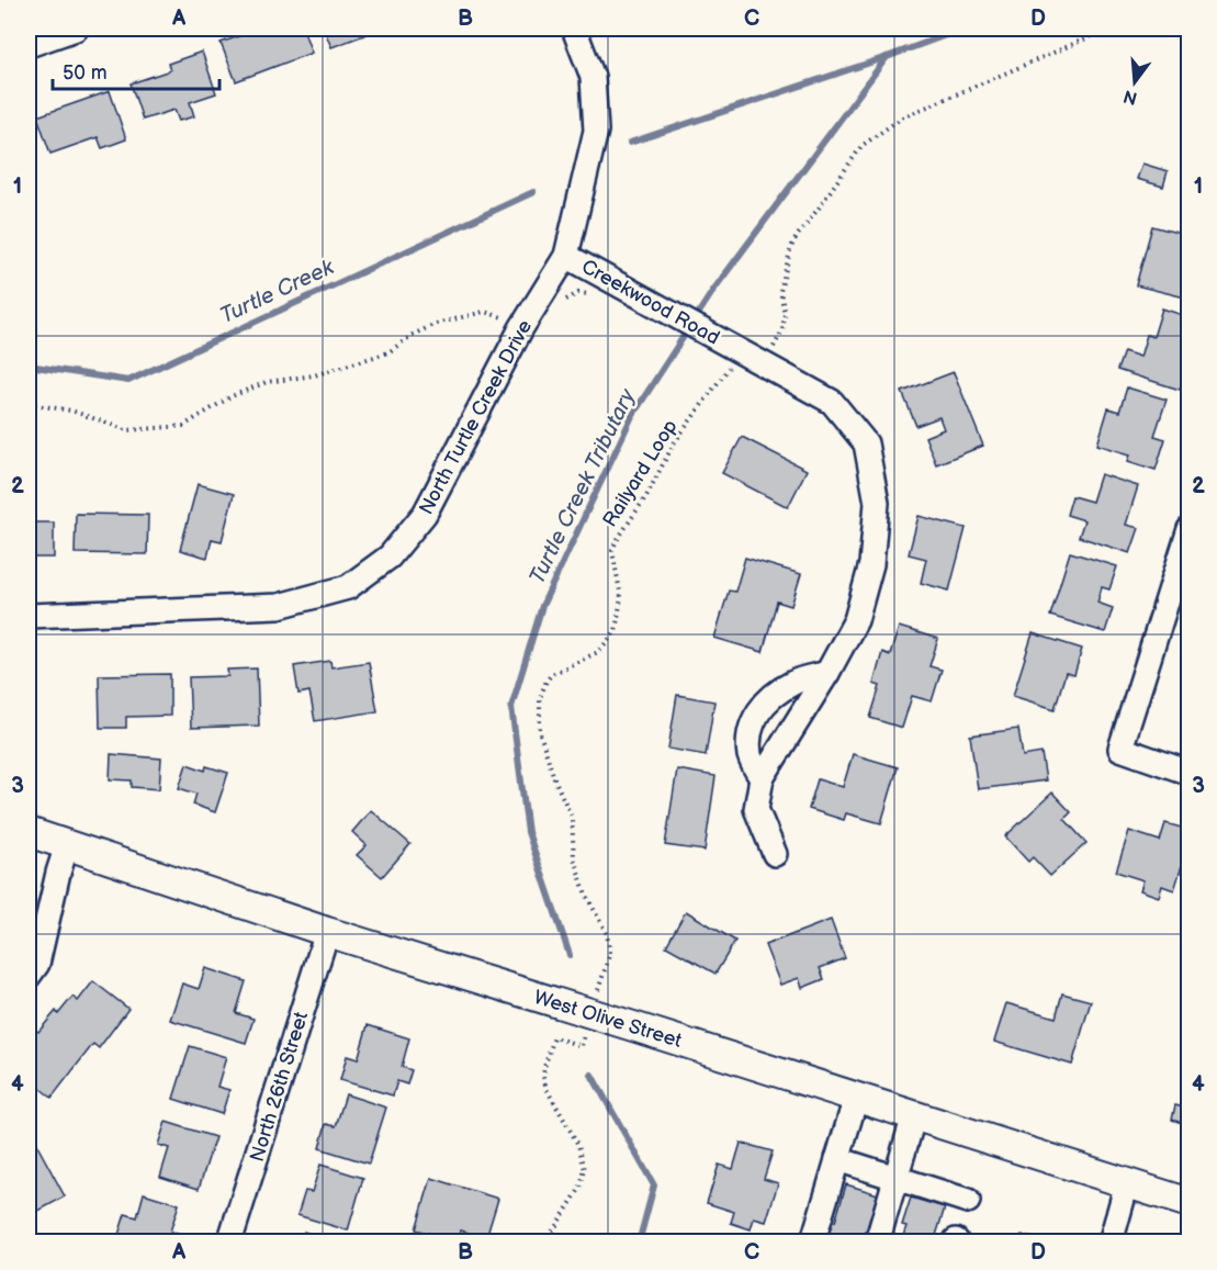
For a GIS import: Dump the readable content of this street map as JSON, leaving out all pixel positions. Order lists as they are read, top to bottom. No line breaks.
{"streets":{"main road":["West Olive Street"],"street":["Creekwood Road","North Turtle Creek Drive","North 26th Street"],"path":["Railyard Loop"]},"crossings":[["Creekwood Road","North Turtle Creek Drive"],["Creekwood Road","Railyard Loop"],["West Olive Street","North 26th Street"]],"water":["Turtle Creek","Turtle Creek Tributary"],"scale_bar":"50 m","north":"bottom","grid":{"columns":["A","B","C","D"],"rows":["1","2","3","4"]}}
